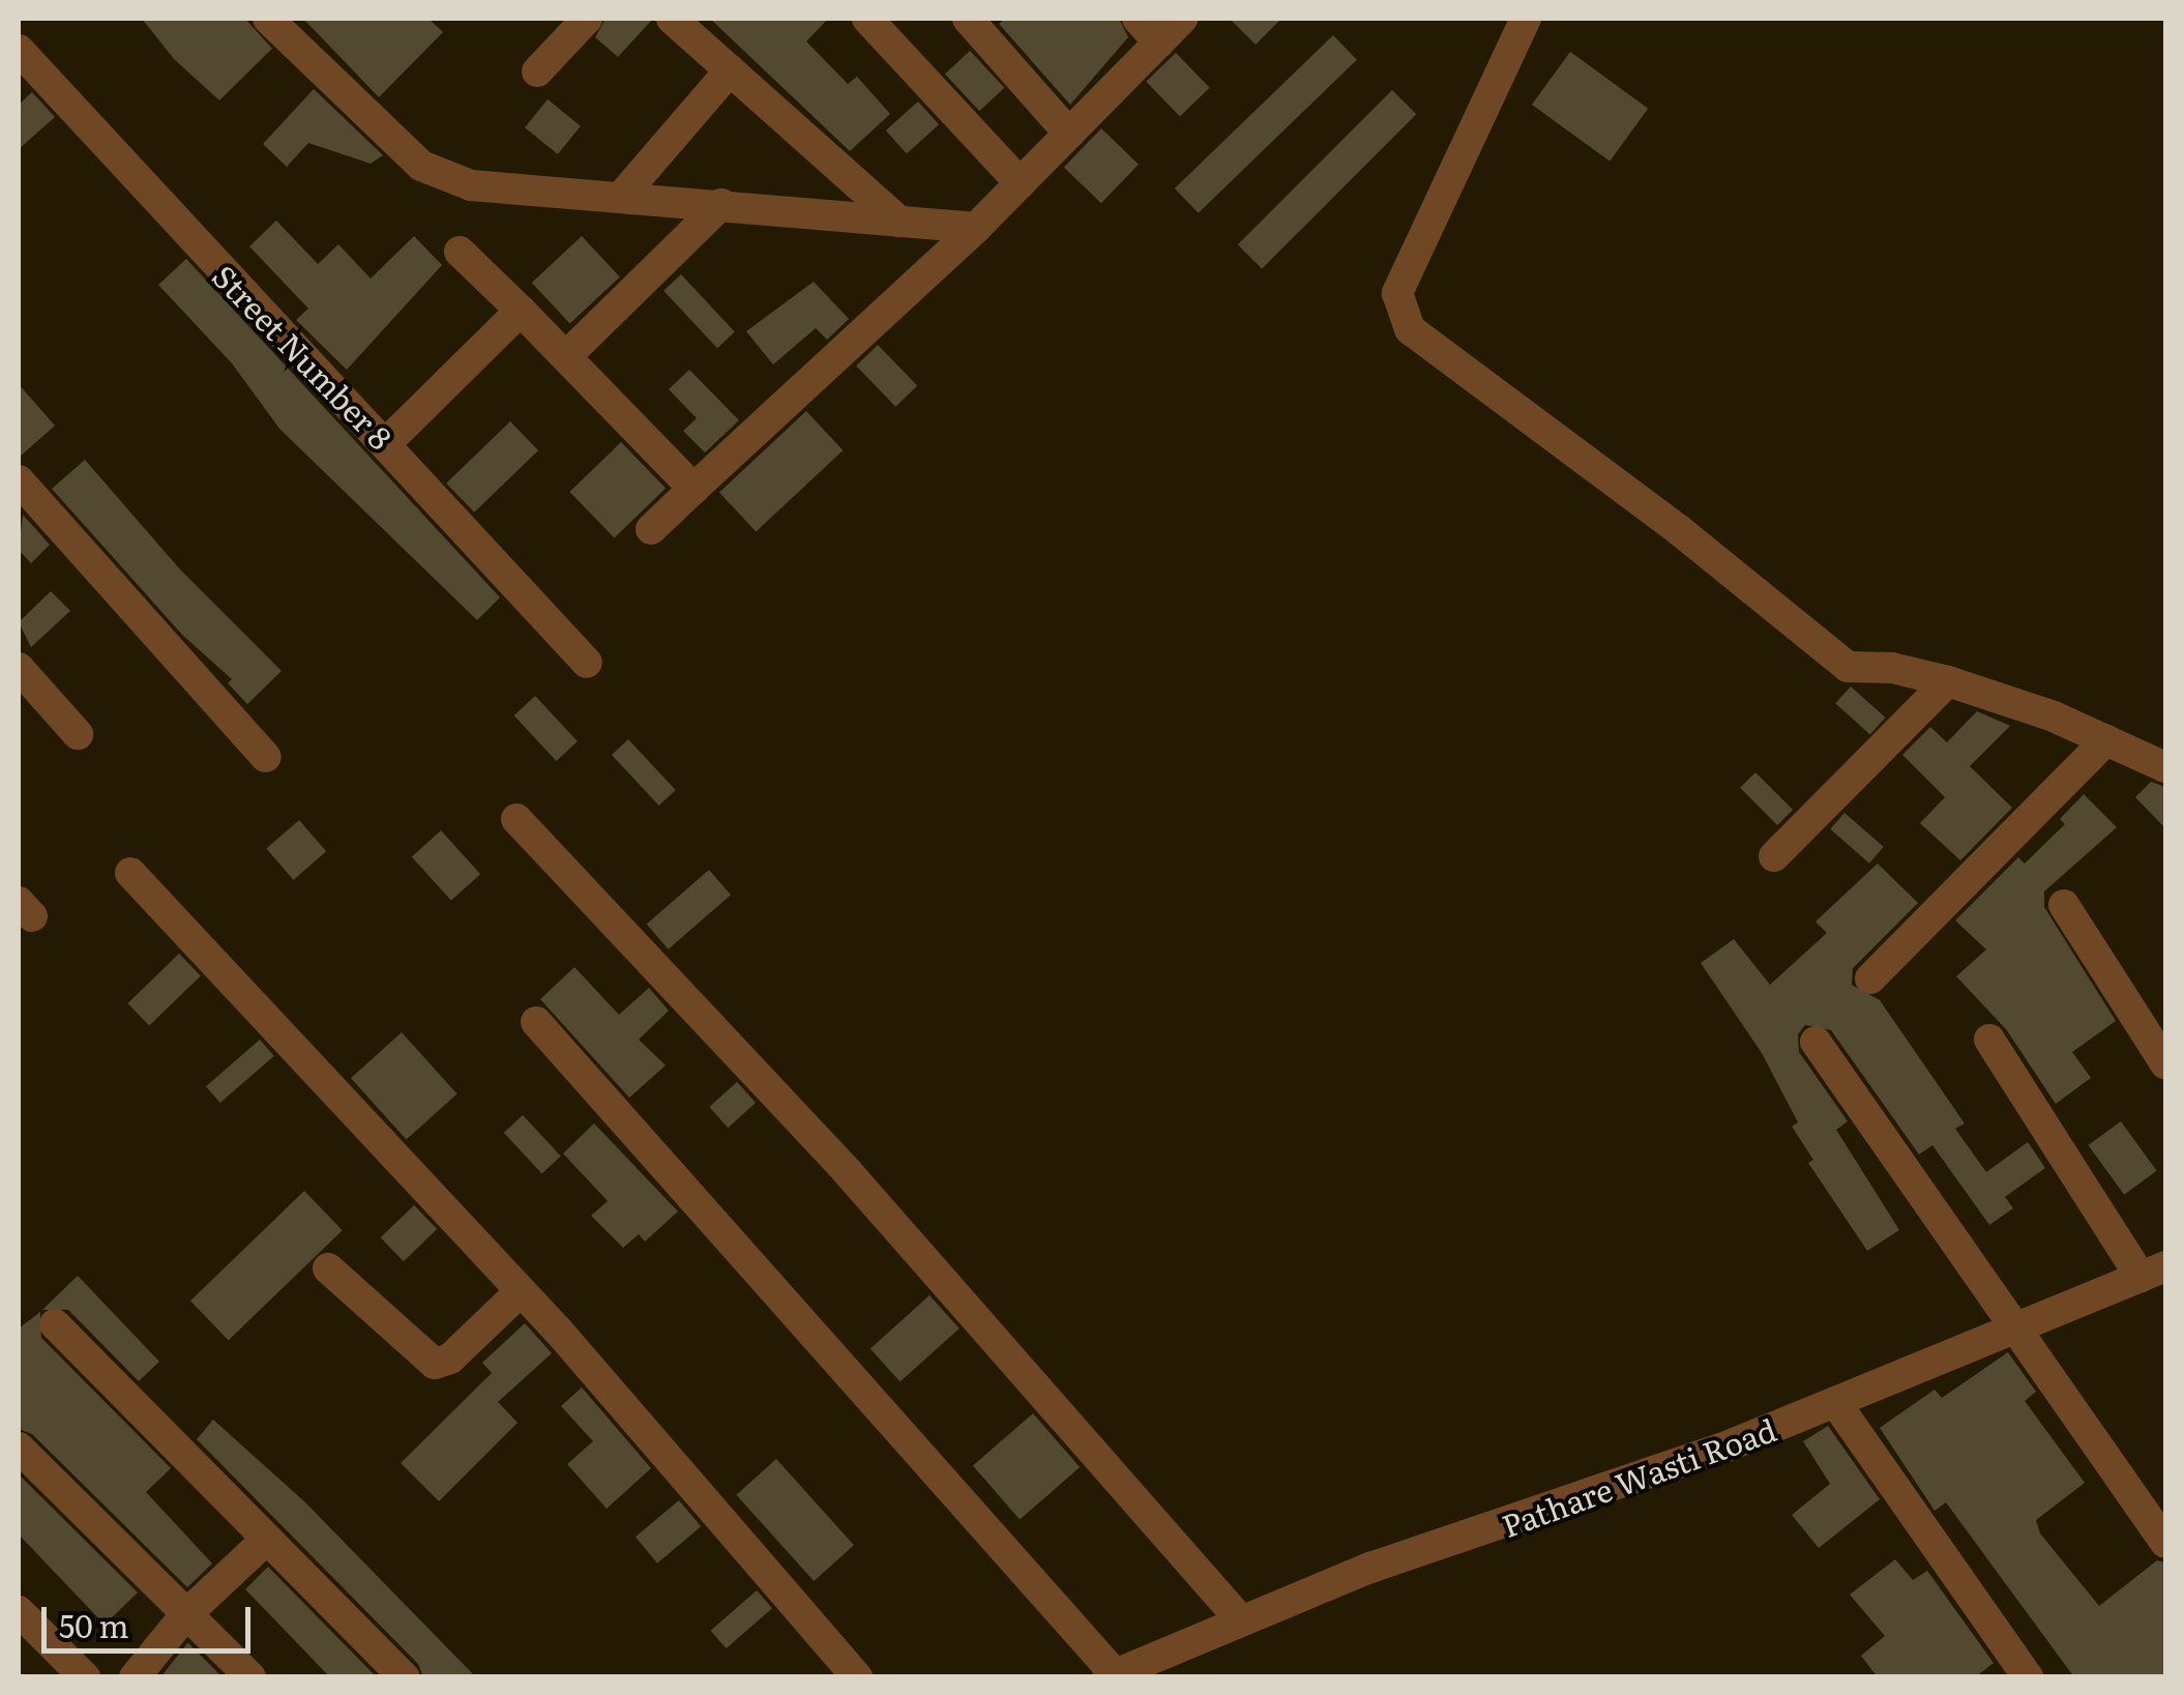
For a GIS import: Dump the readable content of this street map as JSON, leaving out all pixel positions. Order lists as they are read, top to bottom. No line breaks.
{"streets":{"street":["Street Number 8","Pathare Wasti Road"]},"scale_bar":"50 m"}
